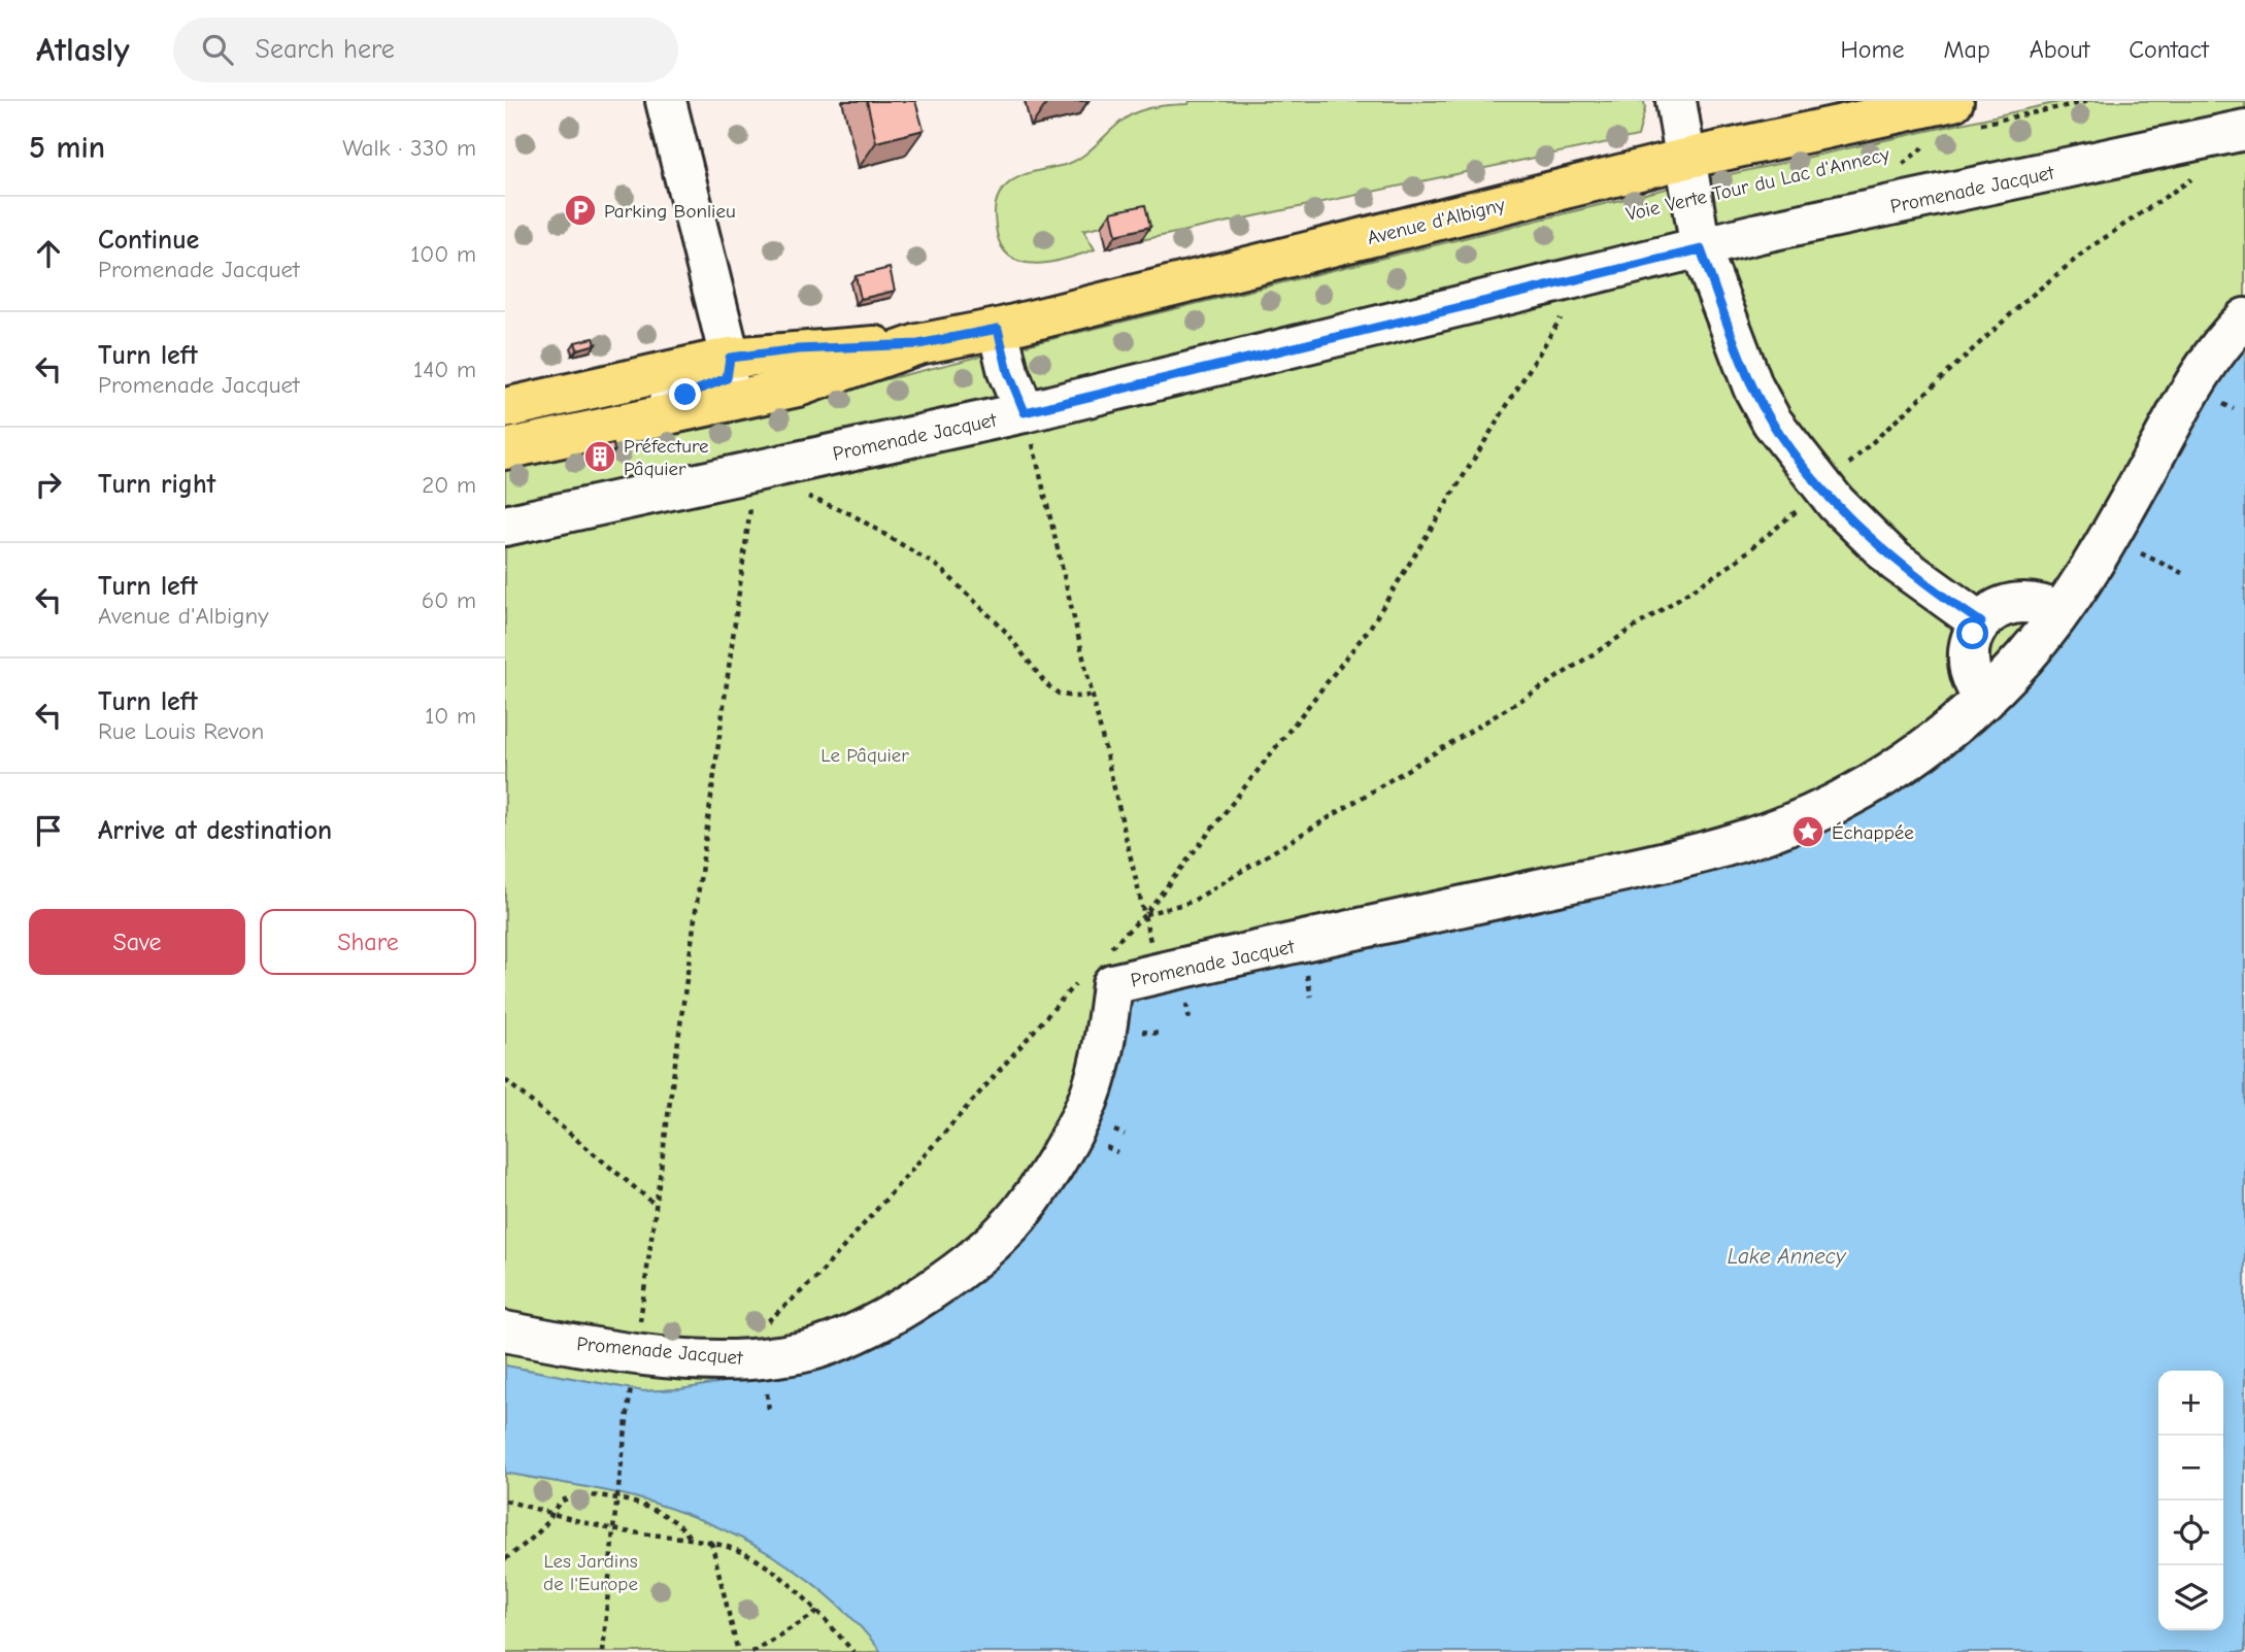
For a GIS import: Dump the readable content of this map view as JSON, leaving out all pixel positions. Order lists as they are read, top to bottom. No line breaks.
{"streets":{"main road":["Avenue d'Albigny"],"street":["Promenade Jacquet"],"path":["Voie Verte Tour du Lac d'Annecy"]},"water":["Lake Annecy"],"parks":["Le Pâquier","Les Jardins de l'Europe"],"places":{"parking":["Parking Bonlieu"],"building":["Préfecture Pâquier"],"place":["Échappée"]},"page":{"header":"Atlasly","search":"Search here","nav":["Home","Map","About","Contact"],"heading":["5 min","Walk · 330 m"],"list":[["Continue","Promenade Jacquet","100 m"],["Turn left","Promenade Jacquet","140 m"],["Turn right","20 m"],["Turn left","Avenue d'Albigny","60 m"],["Turn left","Rue Louis Revon","10 m"],"Arrive at destination"],"buttons":["Save","Share"],"map_buttons":["+","−"]}}
